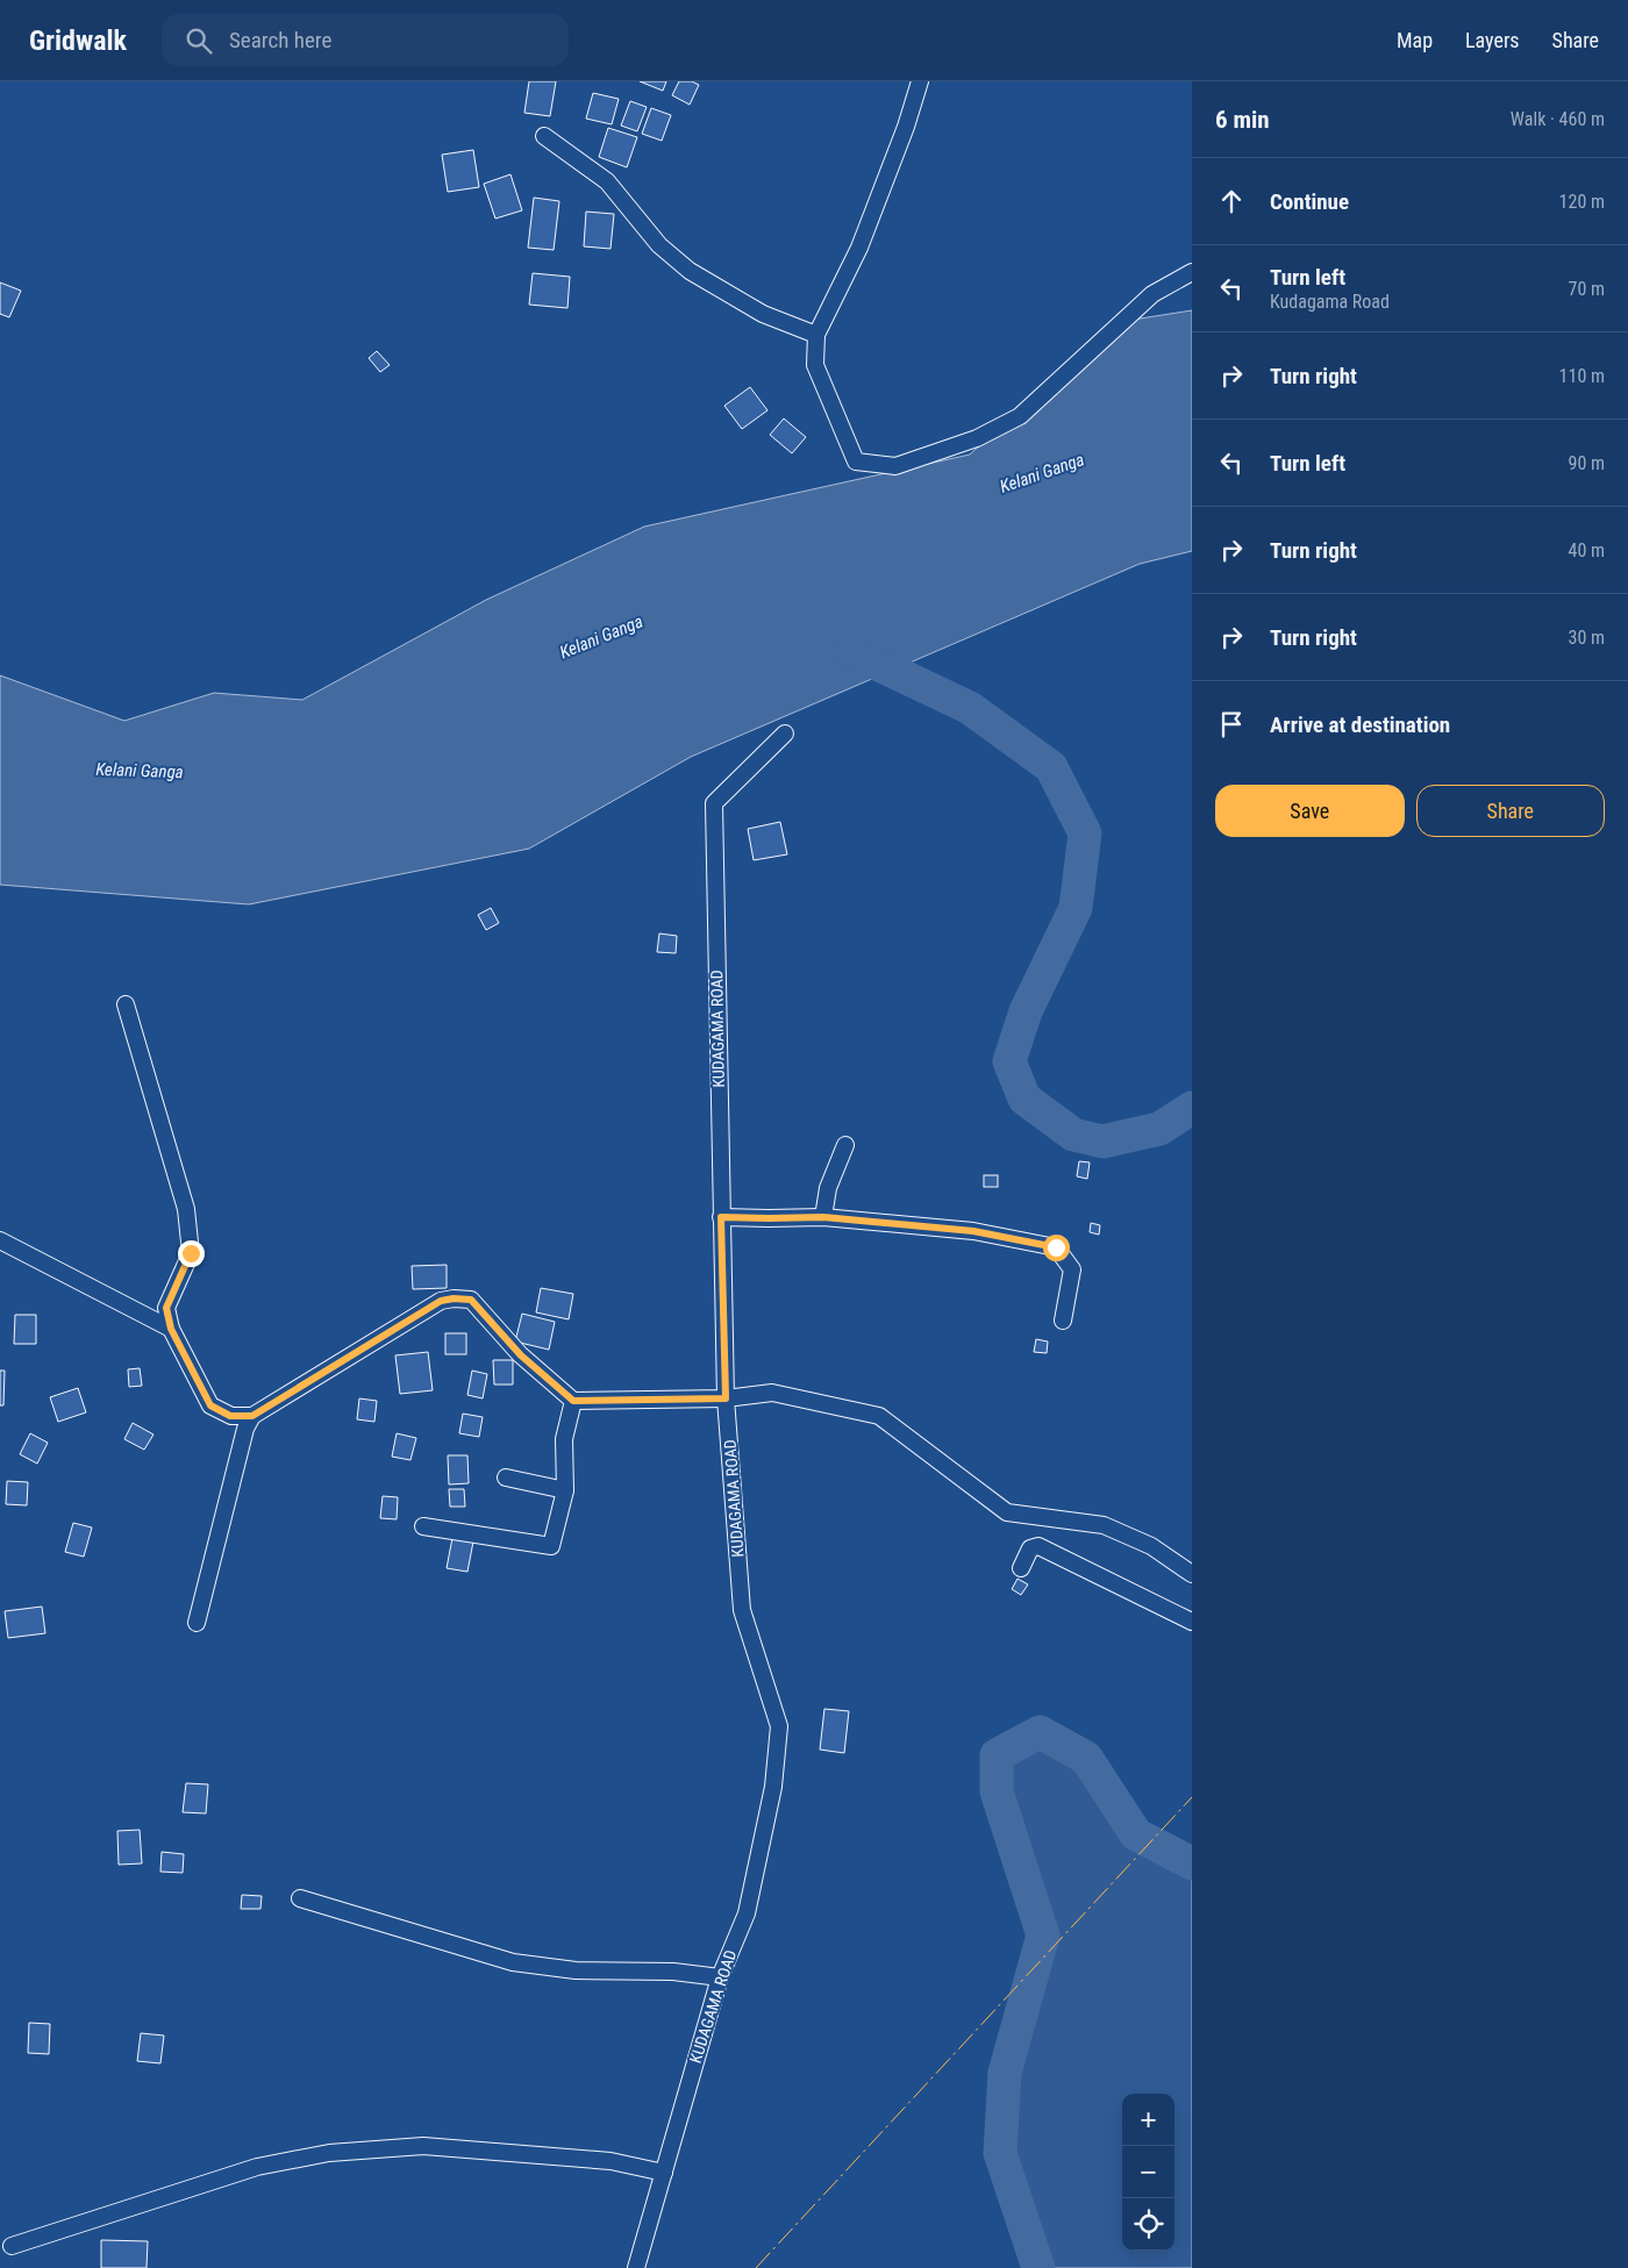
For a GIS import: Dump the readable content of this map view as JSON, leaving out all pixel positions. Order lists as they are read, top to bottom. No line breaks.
{"streets":{"street":["KUDAGAMA ROAD"]},"water":["Kelani Ganga"],"page":{"header":"Gridwalk","search":"Search here","nav":["Map","Layers","Share"],"heading":["6 min","Walk · 460 m"],"list":[["Continue","120 m"],["Turn left","Kudagama Road","70 m"],["Turn right","110 m"],["Turn left","90 m"],["Turn right","40 m"],["Turn right","30 m"],"Arrive at destination"],"buttons":["Save","Share"],"map_buttons":["+","−"]}}
